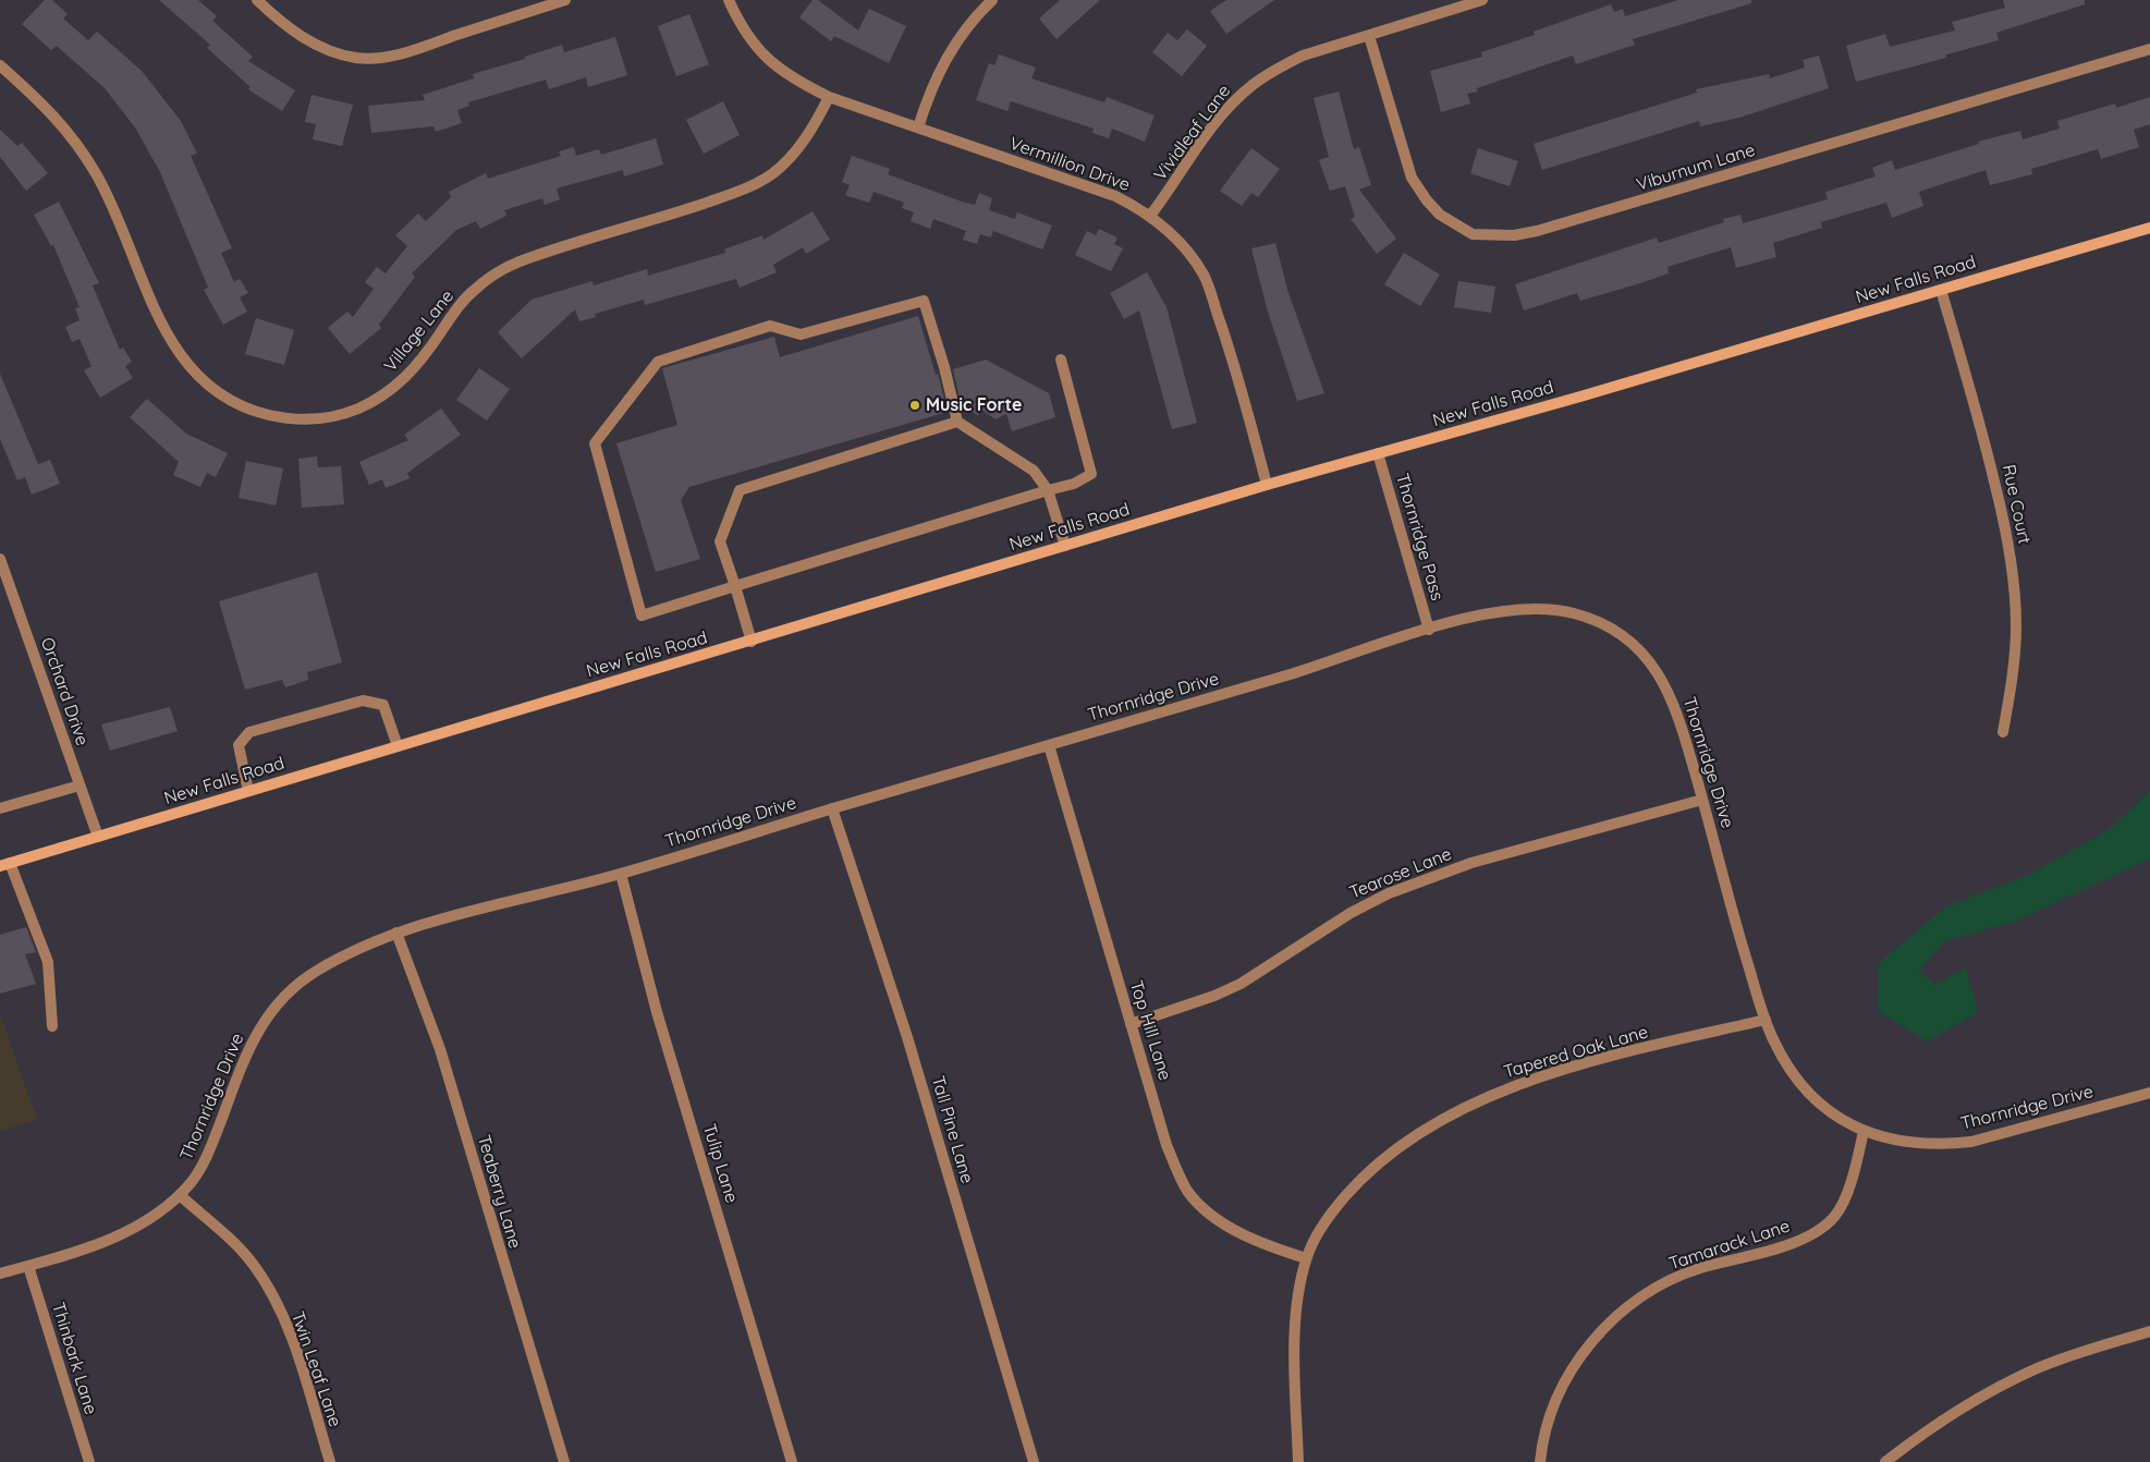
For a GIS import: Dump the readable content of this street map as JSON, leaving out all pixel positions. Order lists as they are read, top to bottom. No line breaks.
{"streets":{"main road":["New Falls Road"],"street":["Vividleaf Lane","Vermillion Drive","Viburnum Lane","Village Lane","Rue Court","Thornridge Pass","Orchard Drive","Thornridge Drive","Tearose Lane","Top Hill Lane","Tapered Oak Lane","Tall Pine Lane","Tulip Lane","Teaberry Lane","Tamarack Lane","Thinbark Lane","Twin Leaf Lane"]},"crossings":[["Vividleaf Lane","Vermillion Drive"],["Vividleaf Lane","Viburnum Lane"],["Vermillion Drive","New Falls Road"],["Vermillion Drive","Village Lane"],["New Falls Road","Rue Court"],["New Falls Road","Thornridge Pass"],["New Falls Road","Orchard Drive"],["Thornridge Pass","Thornridge Drive"],["Thornridge Drive","Tearose Lane"],["Thornridge Drive","Top Hill Lane"],["Thornridge Drive","Tapered Oak Lane"],["Thornridge Drive","Tall Pine Lane"],["Thornridge Drive","Tulip Lane"],["Thornridge Drive","Teaberry Lane"],["Thornridge Drive","Tamarack Lane"],["Thornridge Drive","Thinbark Lane"],["Thornridge Drive","Twin Leaf Lane"],["Tearose Lane","Top Hill Lane"],["Top Hill Lane","Tapered Oak Lane"]],"places":["Music Forte"]}
